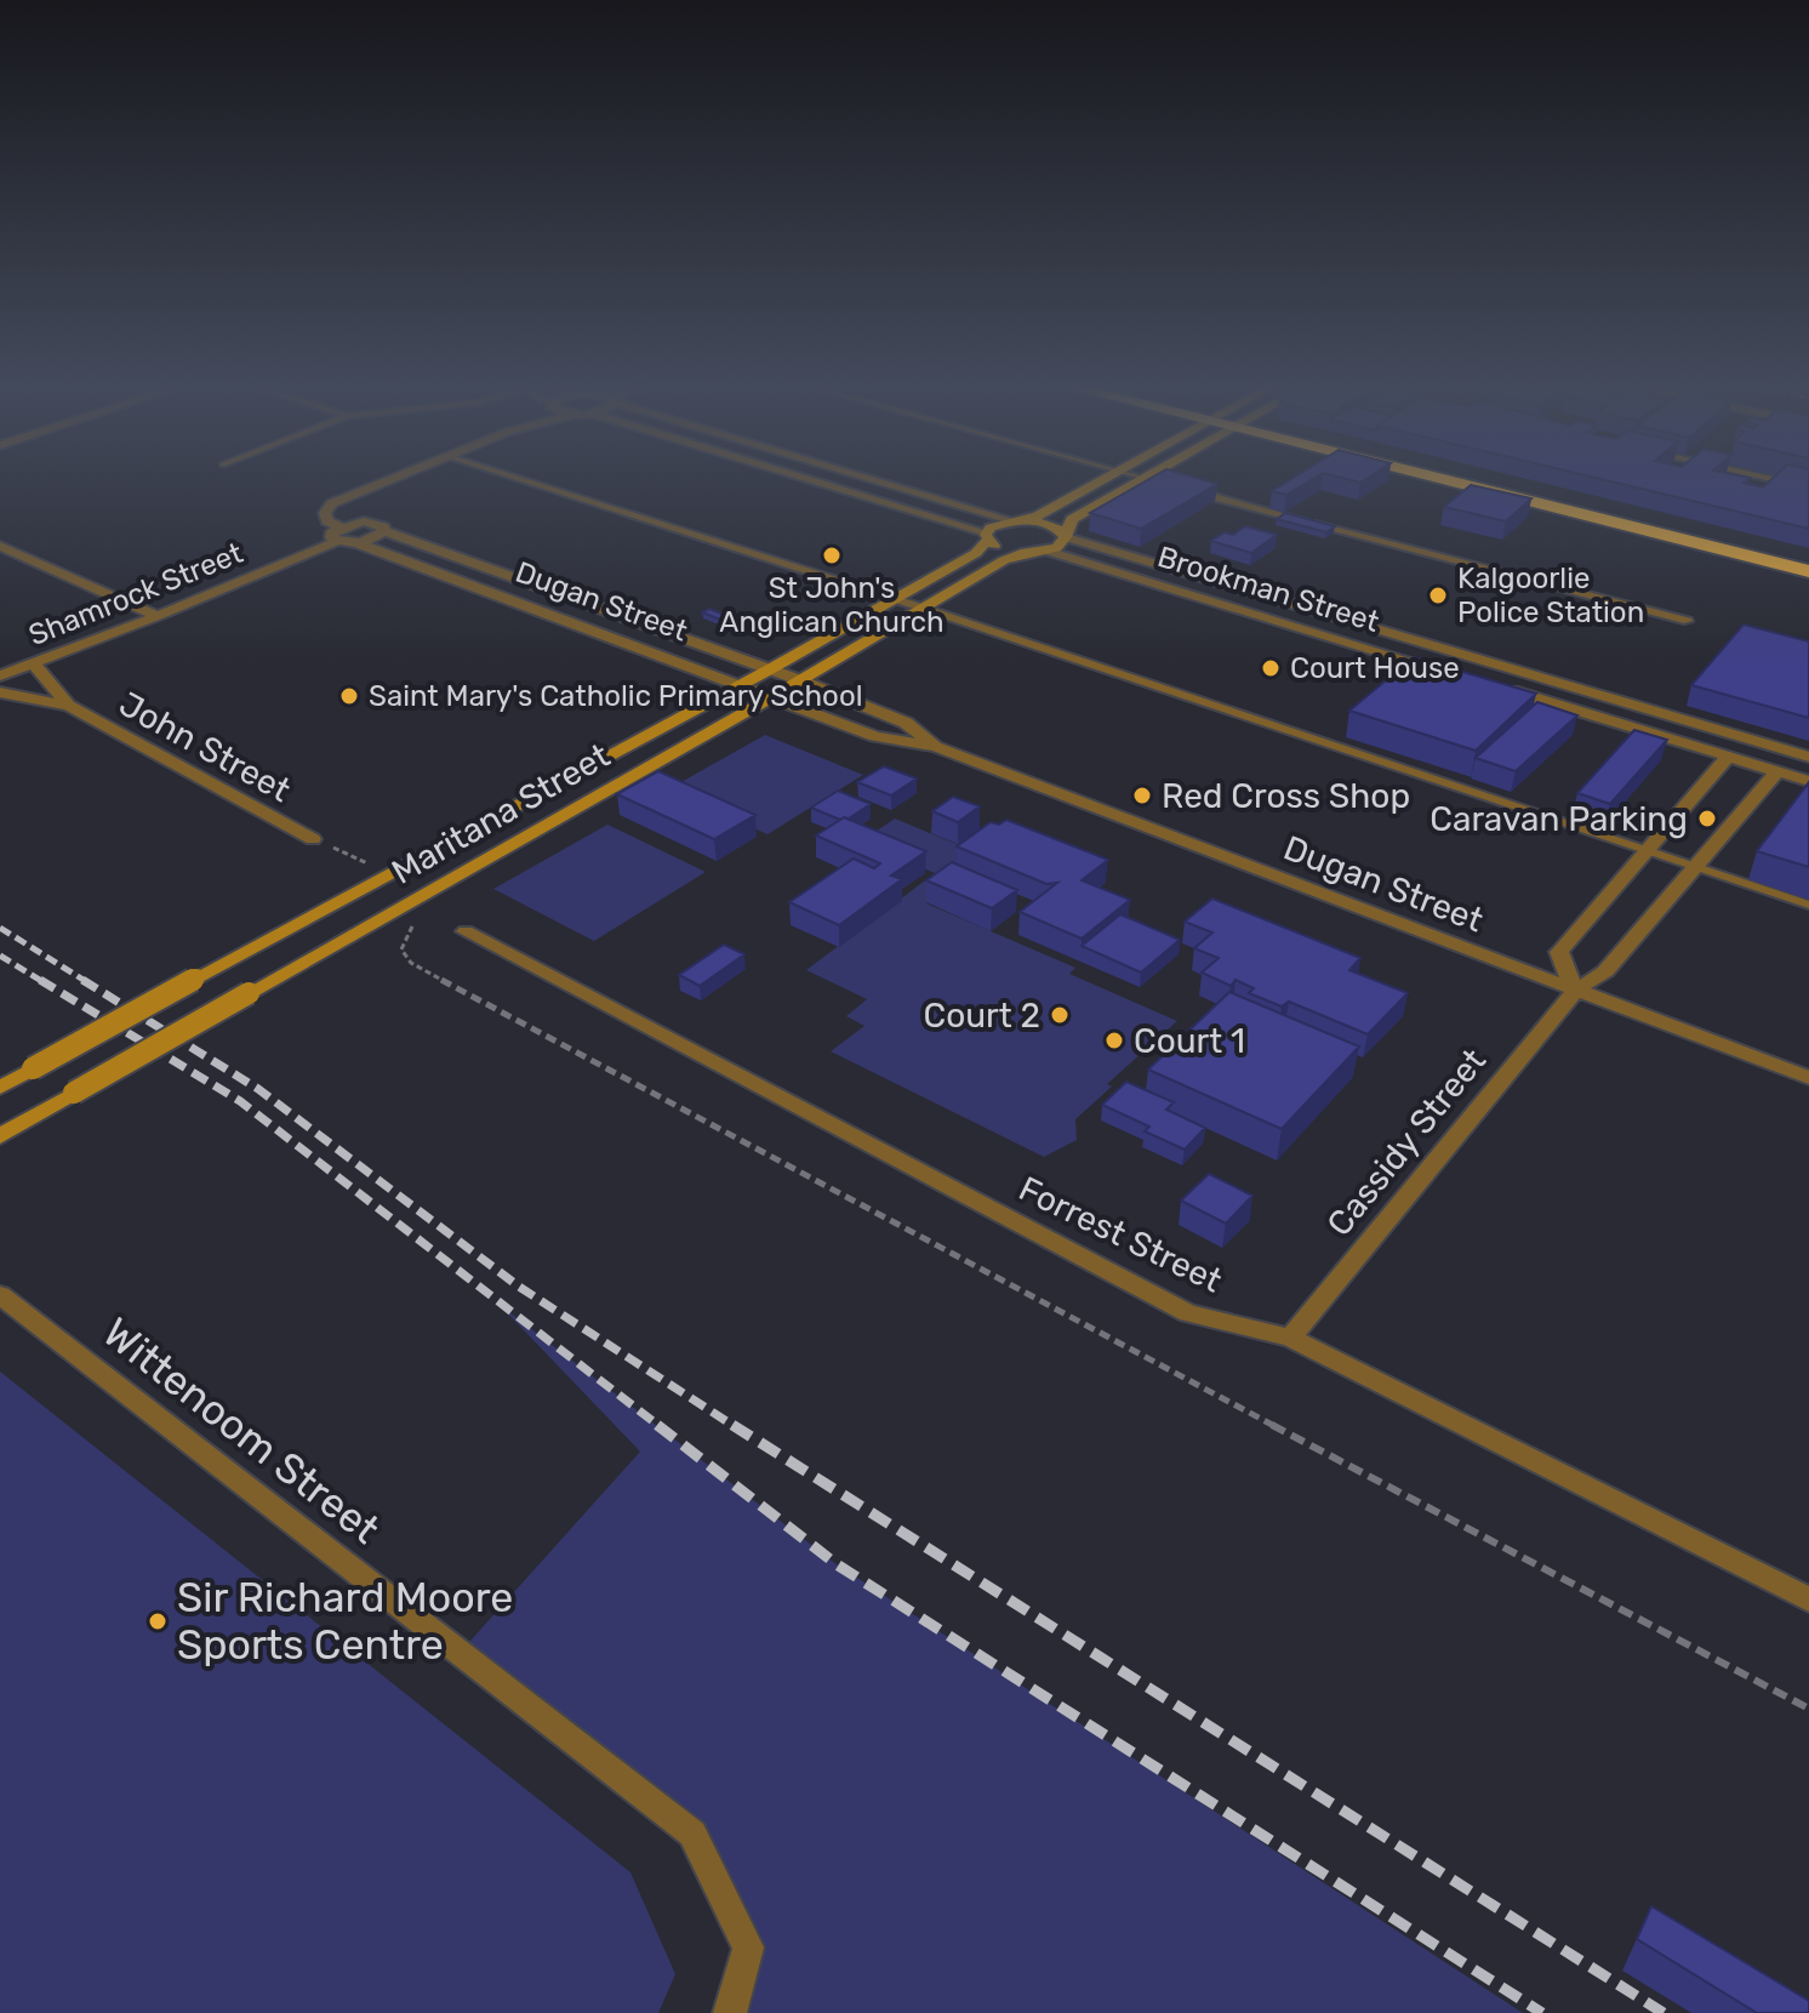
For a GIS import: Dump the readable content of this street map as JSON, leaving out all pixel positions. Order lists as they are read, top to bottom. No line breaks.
{"streets":{"main road":["Maritana Street"],"street":["Brookman Street","Shamrock Street","Dugan Street","John Street","Cassidy Street","Forrest Street","Wittenoom Street"]},"crossings":[["Brookman Street","Maritana Street"],["Shamrock Street","Dugan Street"],["Shamrock Street","John Street"],["Dugan Street","Maritana Street"],["Dugan Street","Cassidy Street"],["Cassidy Street","Forrest Street"]],"places":["St John's Anglican Church","Kalgoorlie Police Station","Court House","Saint Mary's Catholic Primary School","Red Cross Shop","Caravan Parking","Court 2","Court 1","Sir Richard Moore Sports Centre"]}
